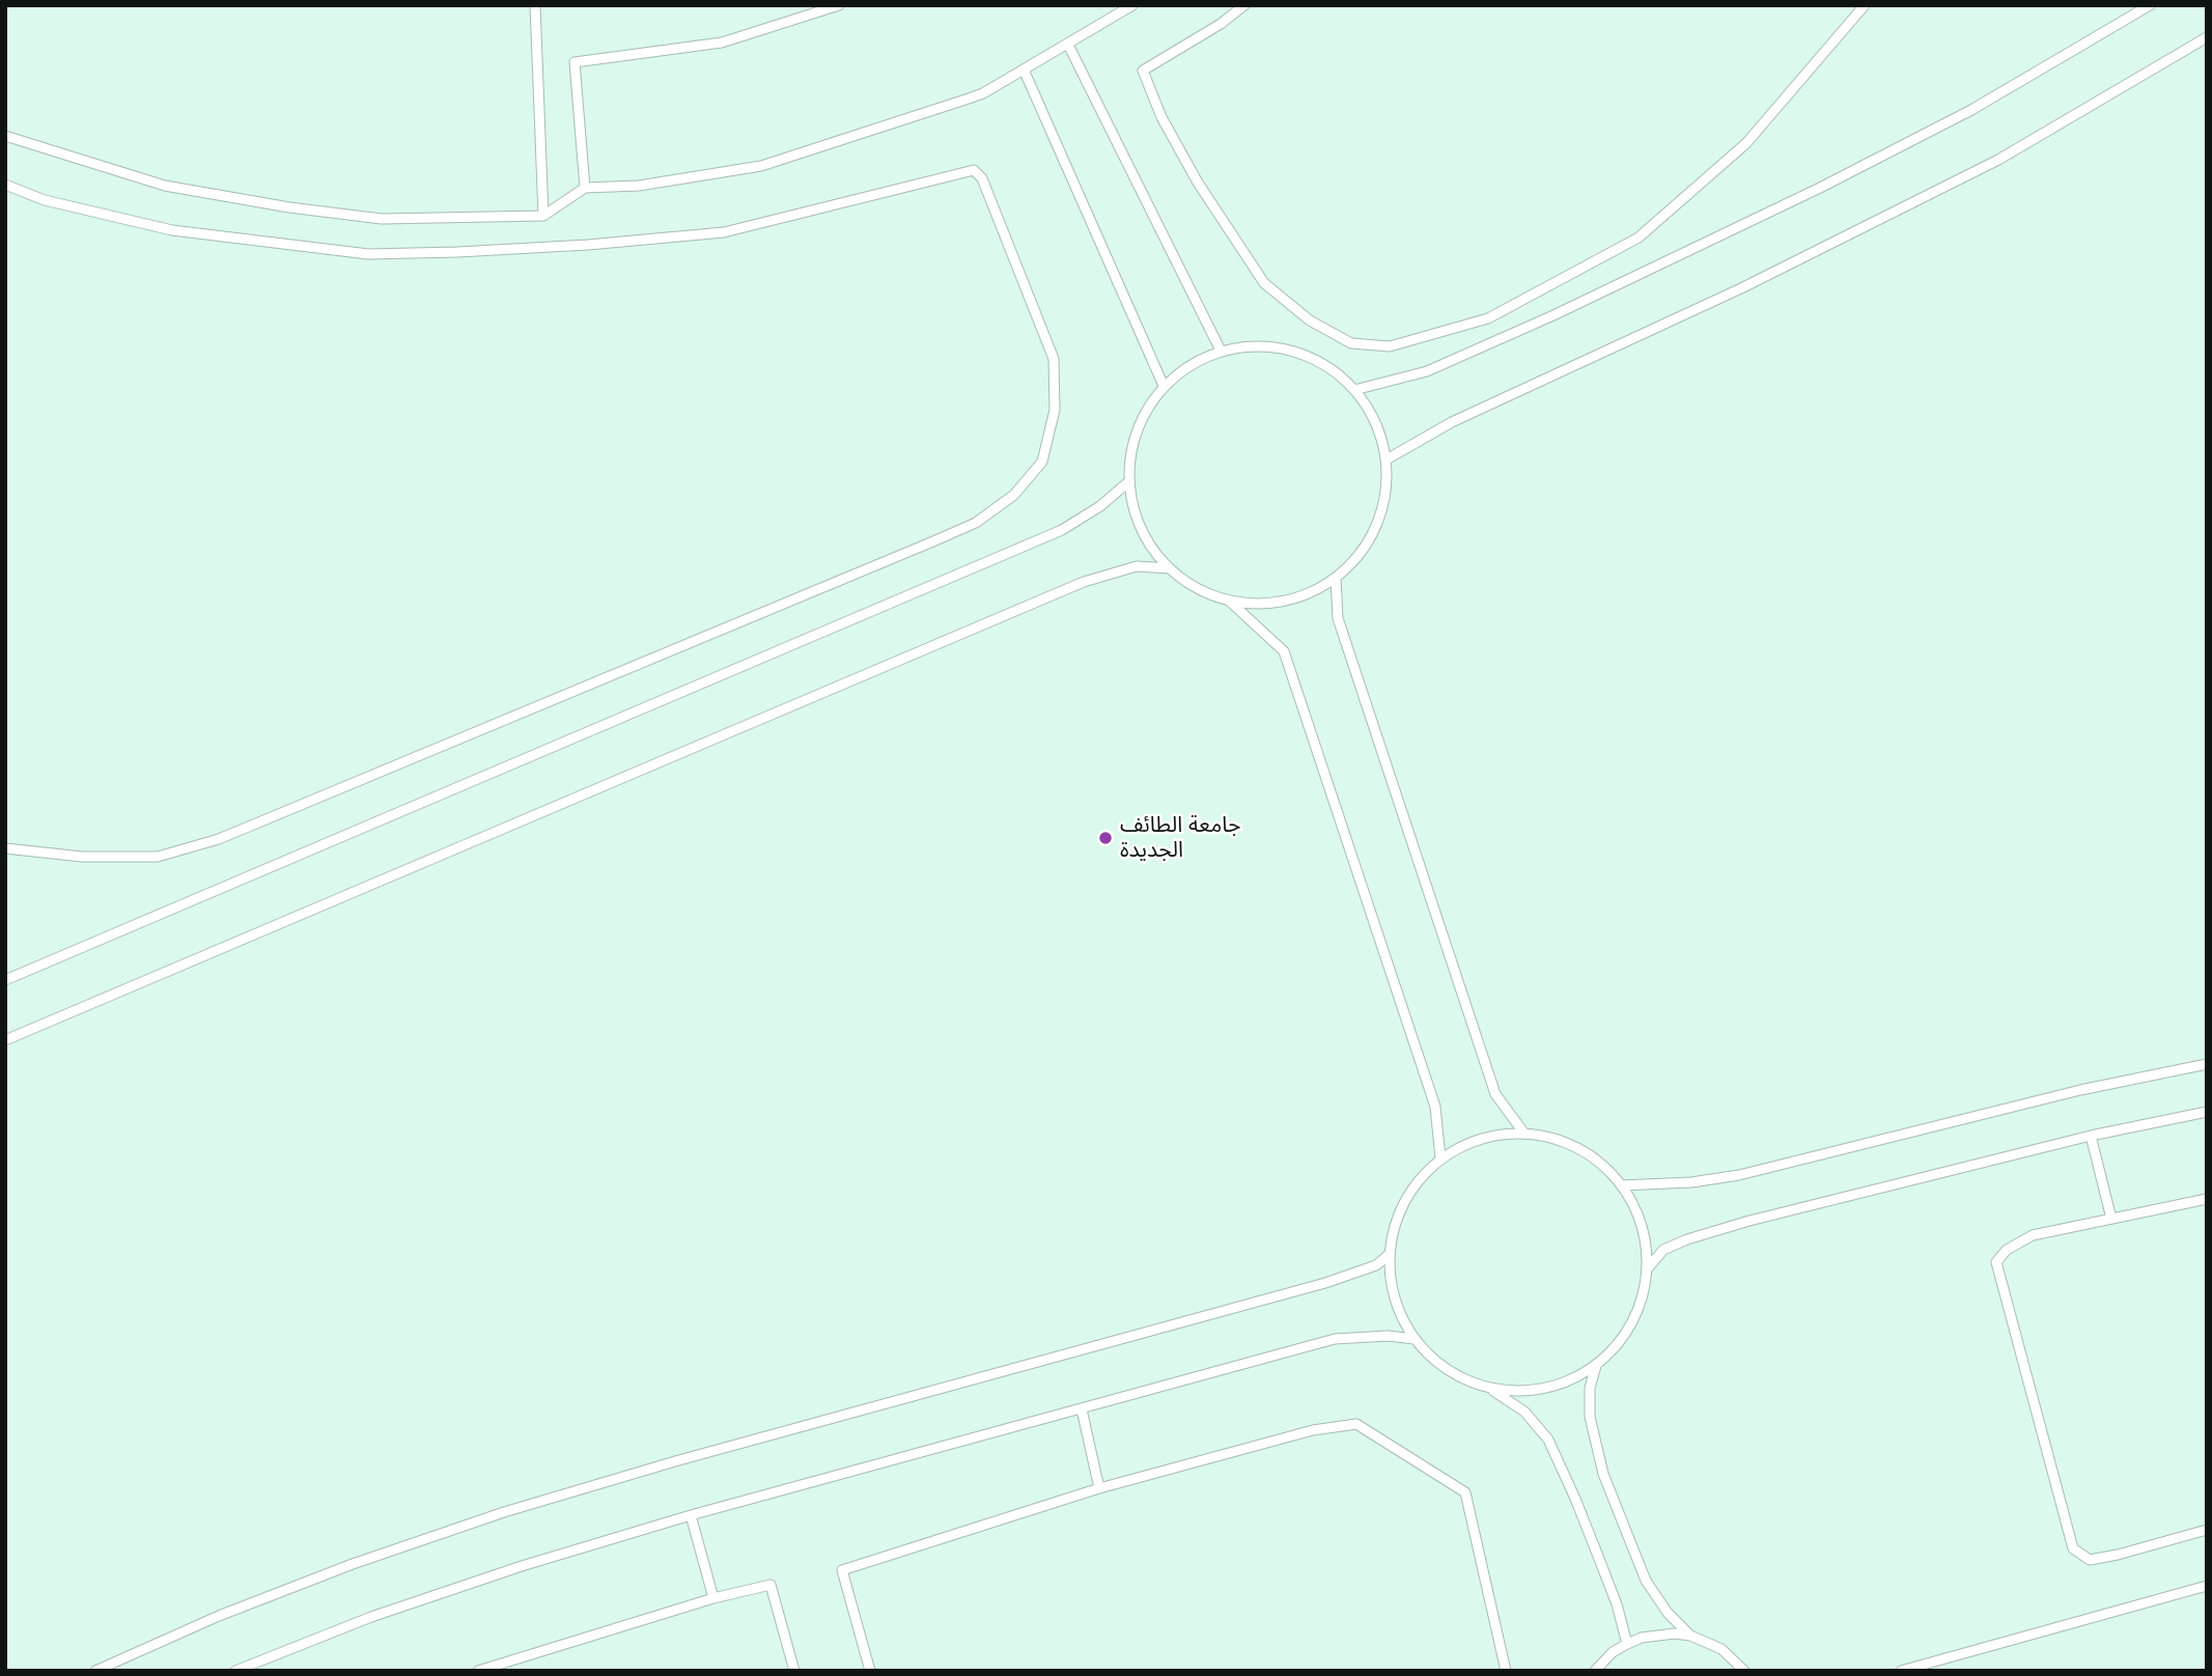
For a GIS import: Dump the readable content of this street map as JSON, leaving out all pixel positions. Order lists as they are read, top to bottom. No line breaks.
{"places":["جامعة الطائف الجديدة"]}
